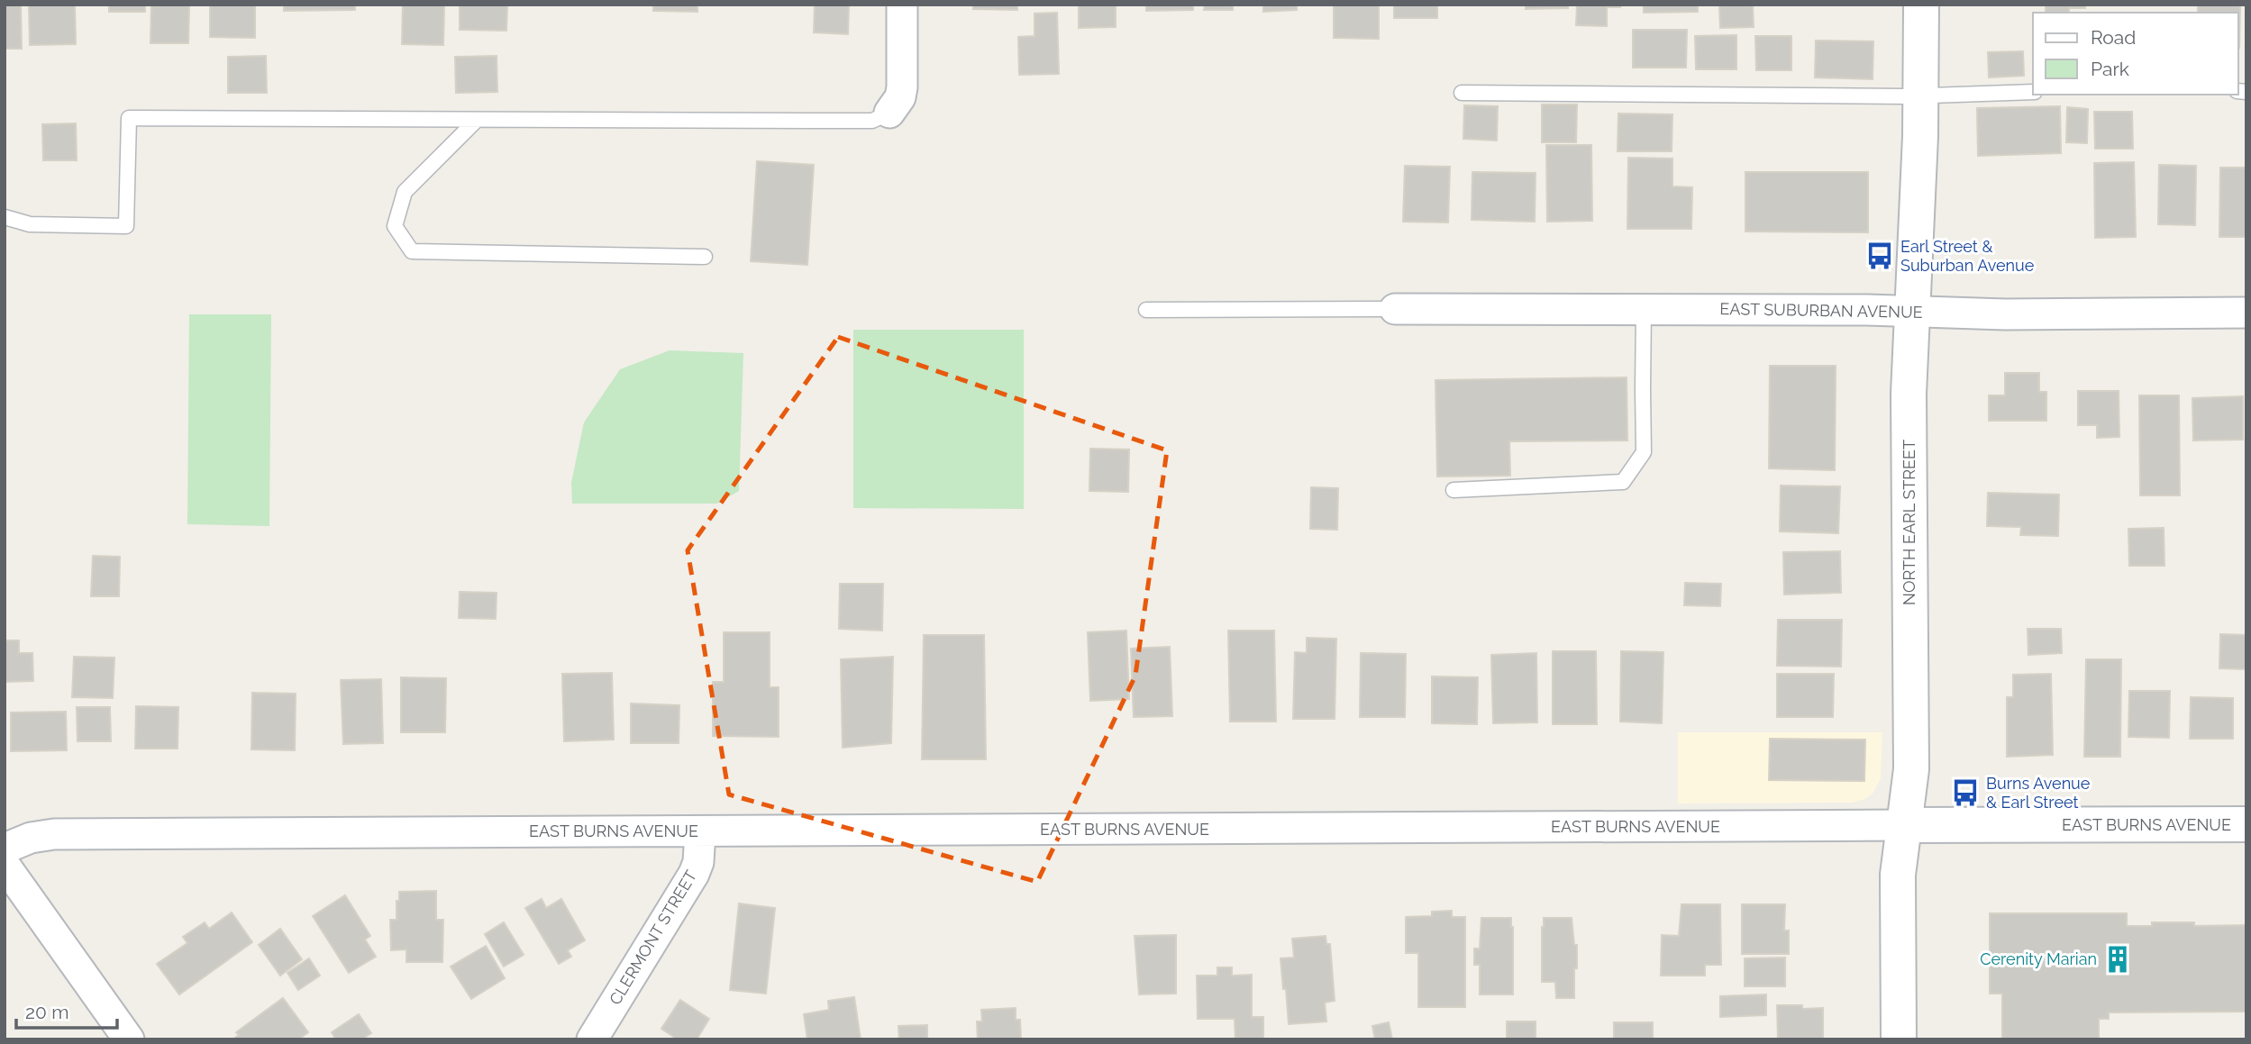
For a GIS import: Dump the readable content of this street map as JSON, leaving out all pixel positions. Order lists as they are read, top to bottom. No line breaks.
{"streets":{"street":["EAST SUBURBAN AVENUE","NORTH EARL STREET","EAST BURNS AVENUE","CLERMONT STREET"]},"crossings":[["EAST SUBURBAN AVENUE","NORTH EARL STREET"],["NORTH EARL STREET","EAST BURNS AVENUE"],["EAST BURNS AVENUE","CLERMONT STREET"]],"places":{"bus stop":["Earl Street & Suburban Avenue","Burns Avenue & Earl Street"],"building":["Cerenity Marian"]},"legend":["Road","Park"],"scale_bar":"20 m"}
